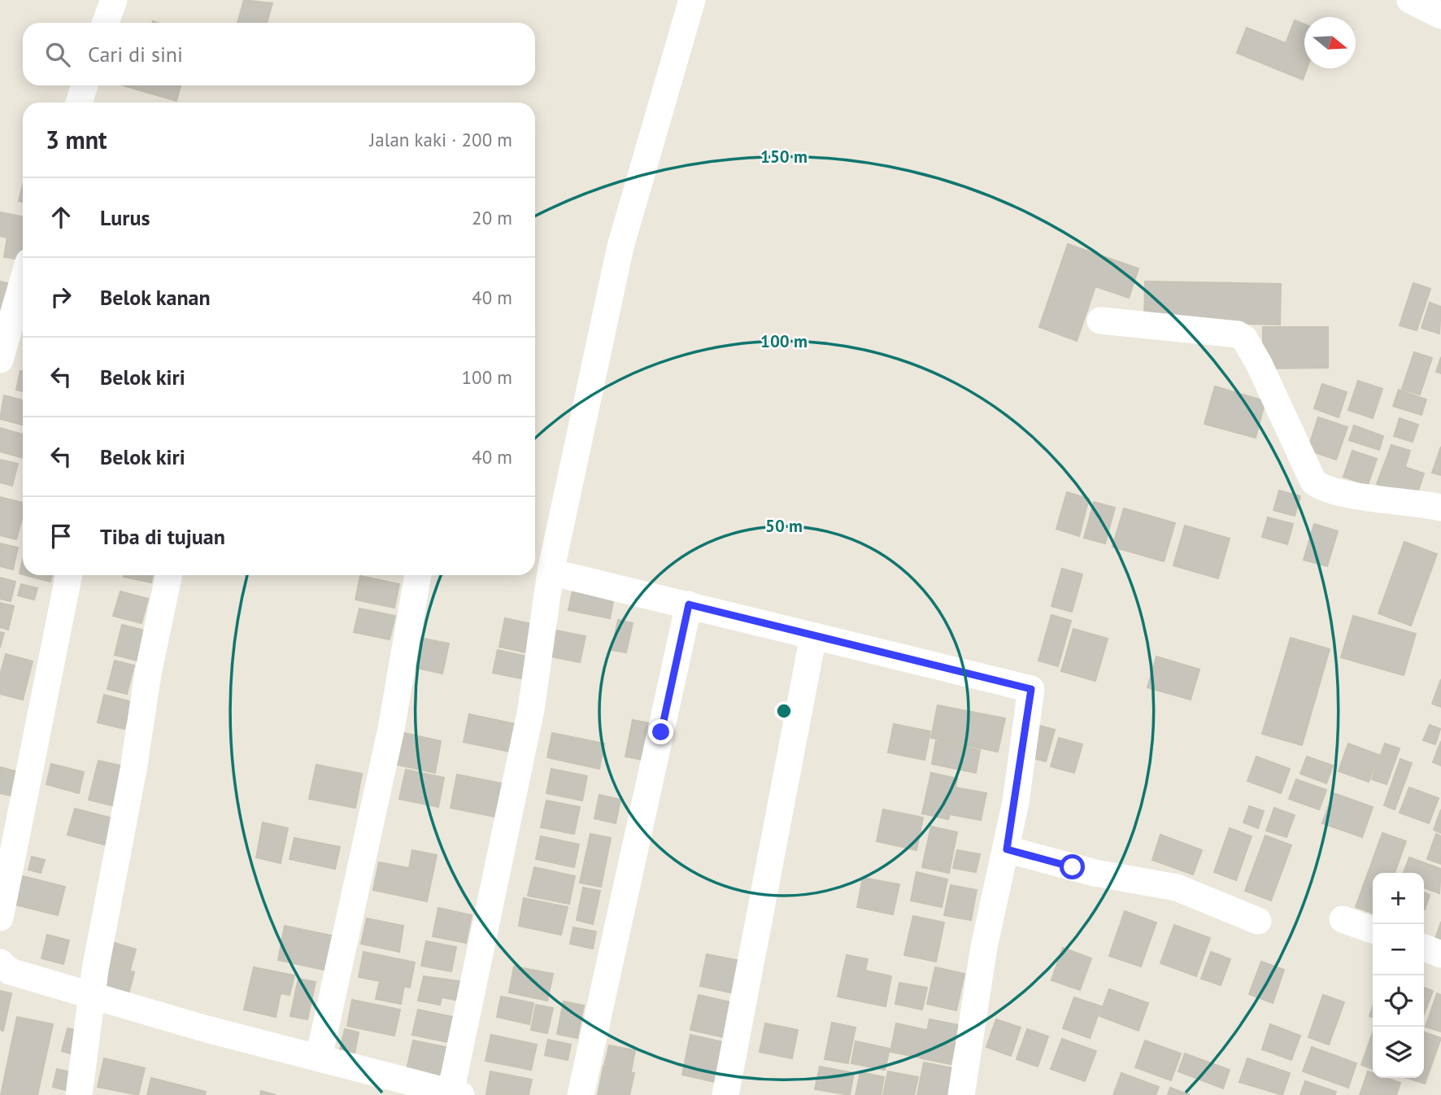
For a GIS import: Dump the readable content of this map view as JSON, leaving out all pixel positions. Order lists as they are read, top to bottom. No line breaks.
{"north":"right","page":{"search":"Cari di sini","heading":["3 mnt","Jalan kaki · 200 m"],"list":[["Lurus","20 m"],["Belok kanan","40 m"],["Belok kiri","100 m"],["Belok kiri","40 m"],"Tiba di tujuan"],"map_buttons":["+","−"]},"rings":["150 m","100 m","50 m"]}
